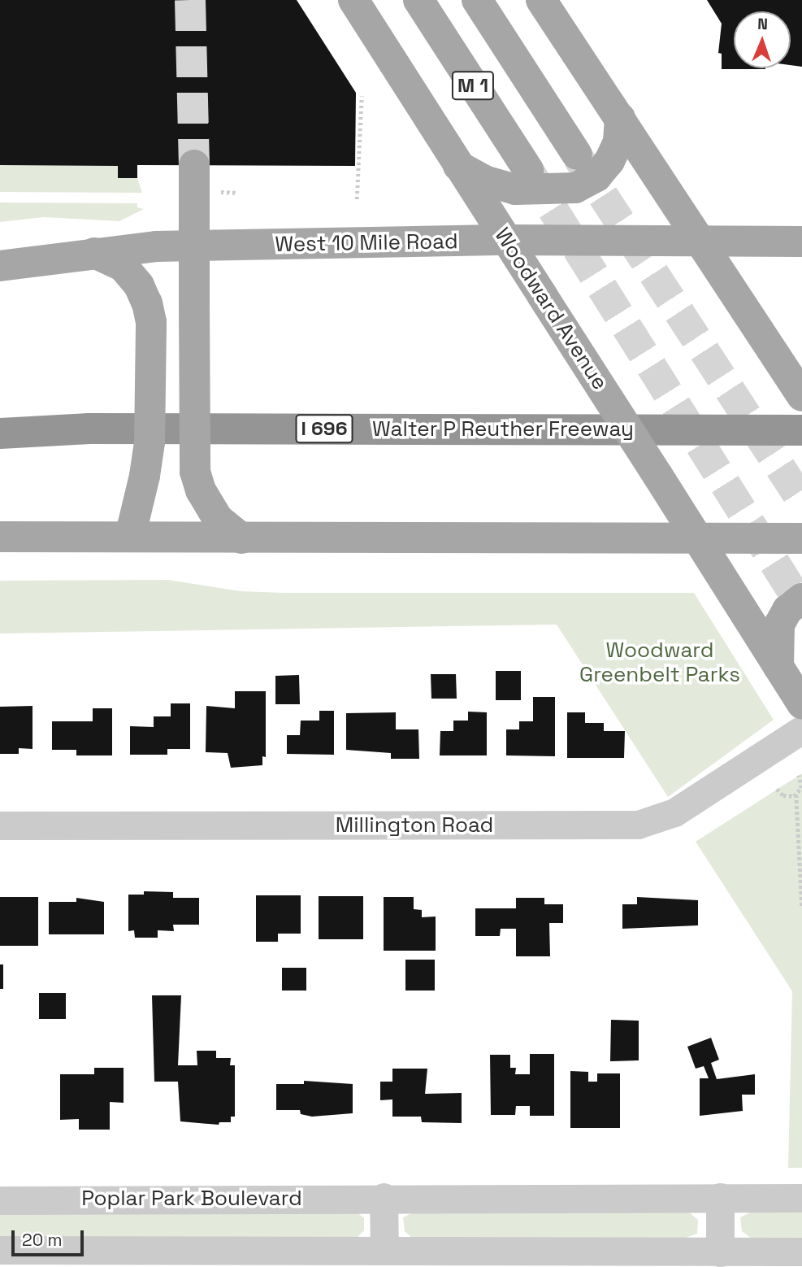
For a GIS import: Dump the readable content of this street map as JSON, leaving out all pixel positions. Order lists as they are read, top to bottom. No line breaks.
{"streets":{"highway":["I 696","Walter P Reuther Freeway"],"main road":["M 1","West 10 Mile Road","Woodward Avenue"],"street":["Millington Road","Poplar Park Boulevard"]},"crossings":[["West 10 Mile Road","Woodward Avenue"]],"parks":["Woodward Greenbelt Parks"],"scale_bar":"20 m","north":"top"}
